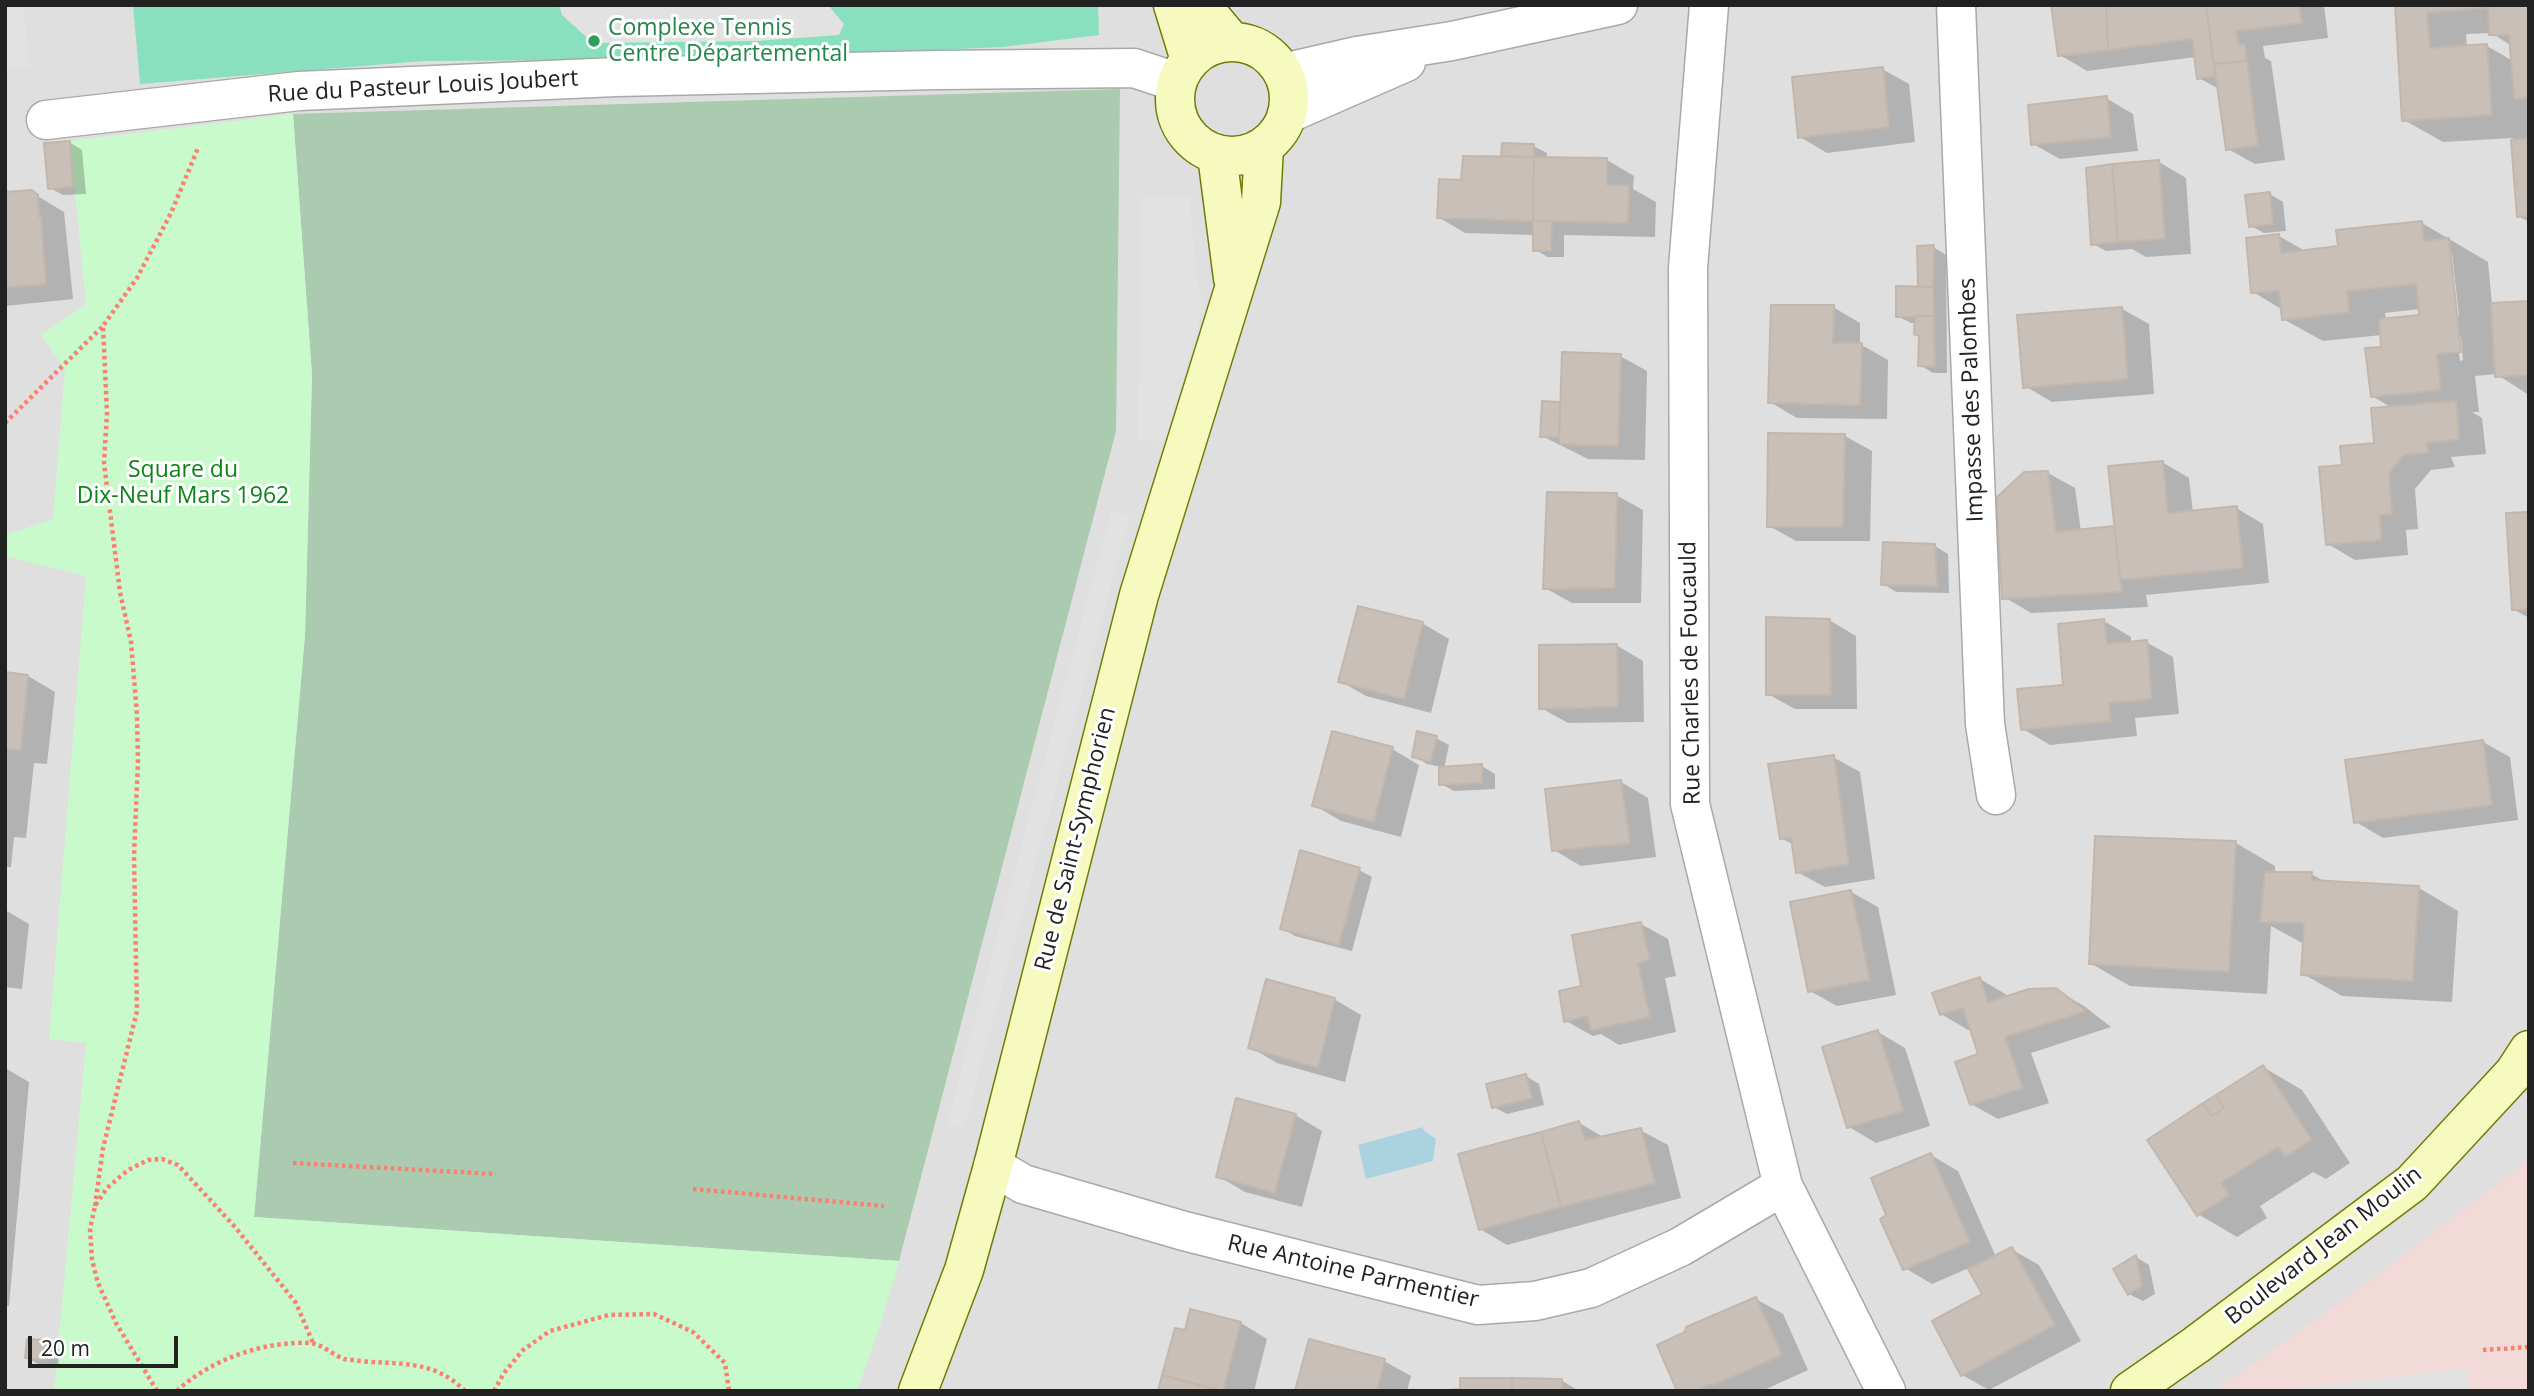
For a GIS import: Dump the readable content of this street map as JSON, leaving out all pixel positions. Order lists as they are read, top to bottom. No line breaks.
{"streets":{"street":["Rue du Pasteur Louis Joubert","Impasse des Palombes","Rue Charles de Foucauld","Rue de Saint-Symphorien","Boulevard Jean Moulin","Rue Antoine Parmentier"]},"crossings":[["Rue du Pasteur Louis Joubert","Rue de Saint-Symphorien"],["Rue Charles de Foucauld","Rue Antoine Parmentier"],["Rue de Saint-Symphorien","Rue Antoine Parmentier"]],"parks":["Square du Dix-Neuf Mars 1962"],"places":["Complexe Tennis Centre Départemental"],"scale_bar":"20 m"}
